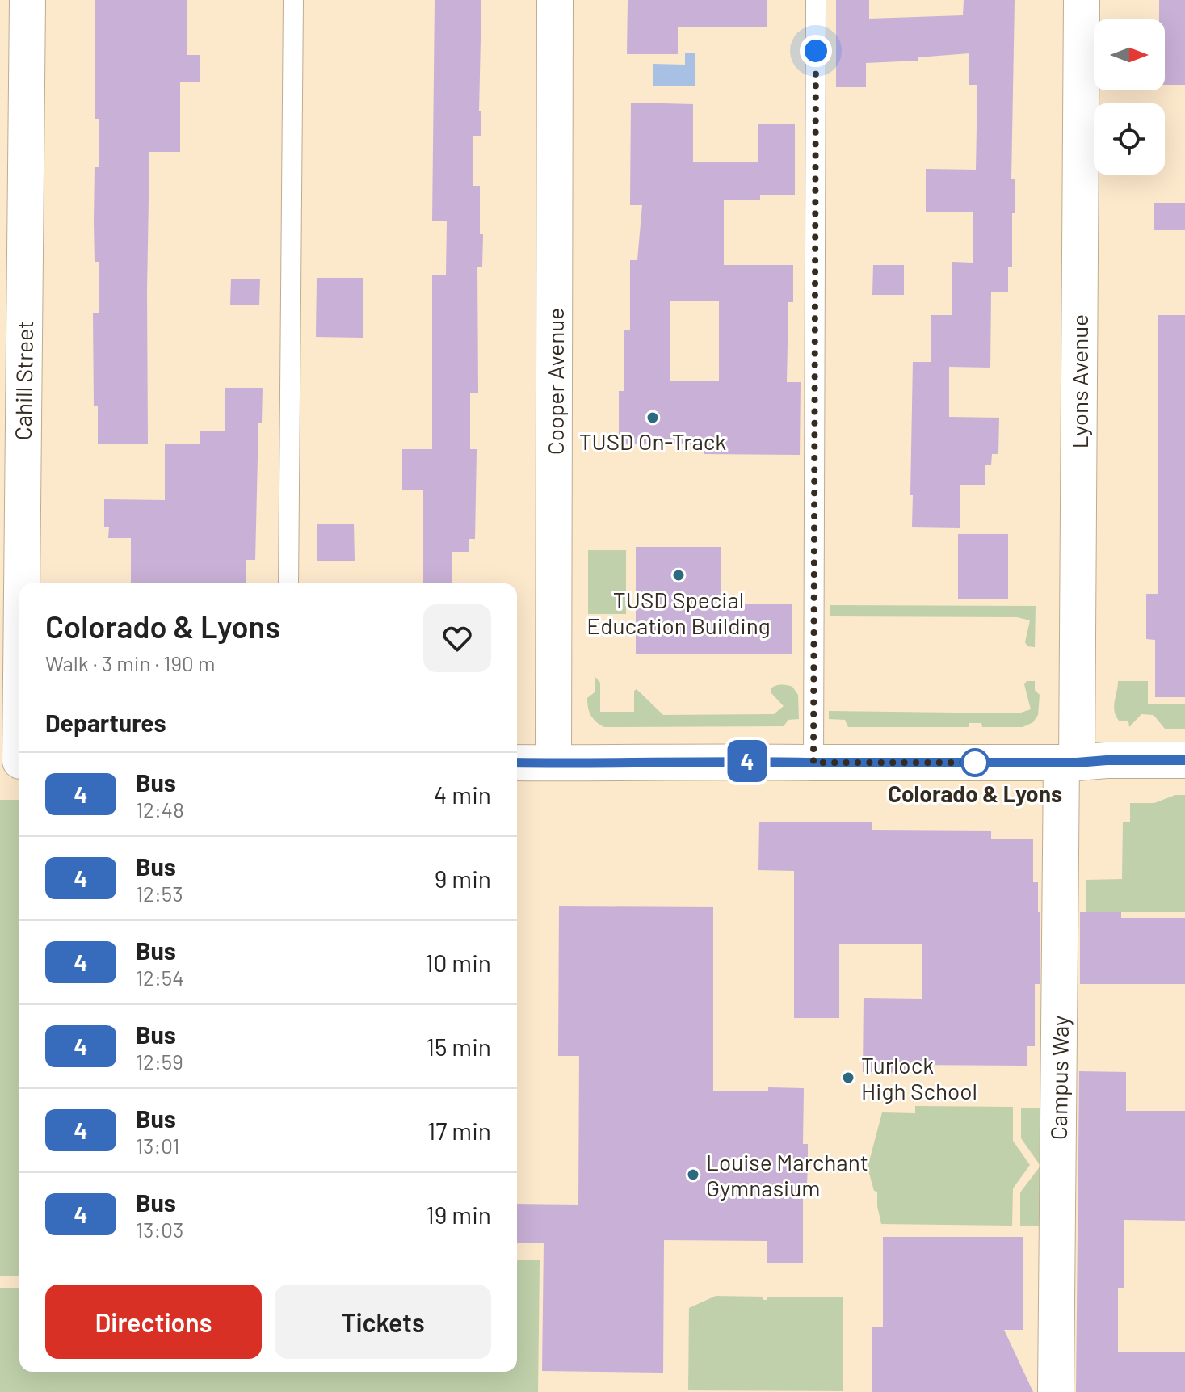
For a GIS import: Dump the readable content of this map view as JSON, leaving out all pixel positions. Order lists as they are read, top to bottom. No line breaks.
{"streets":{"street":["Cahill Street","Cooper Avenue","Lyons Avenue","Campus Way"]},"crossings":[["Lyons Avenue","Campus Way"]],"places":["TUSD On-Track","TUSD Special Education Building","Colorado & Lyons","Turlock High School","Louise Marchant Gymnasium"],"lines":["bus line 4"],"north":"right","page":{"on_map":"4","heading":[["Colorado & Lyons","Walk · 3 min · 190 m"],"Departures"],"list":[{"mark":"4","name":"Bus","note":"12:48","value":"4 min"},{"mark":"4","name":"Bus","note":"12:53","value":"9 min"},{"mark":"4","name":"Bus","note":"12:54","value":"10 min"},{"mark":"4","name":"Bus","note":"12:59","value":"15 min"},{"mark":"4","name":"Bus","note":"13:01","value":"17 min"},{"mark":"4","name":"Bus","note":"13:03","value":"19 min"}],"buttons":["Directions","Tickets"]}}
